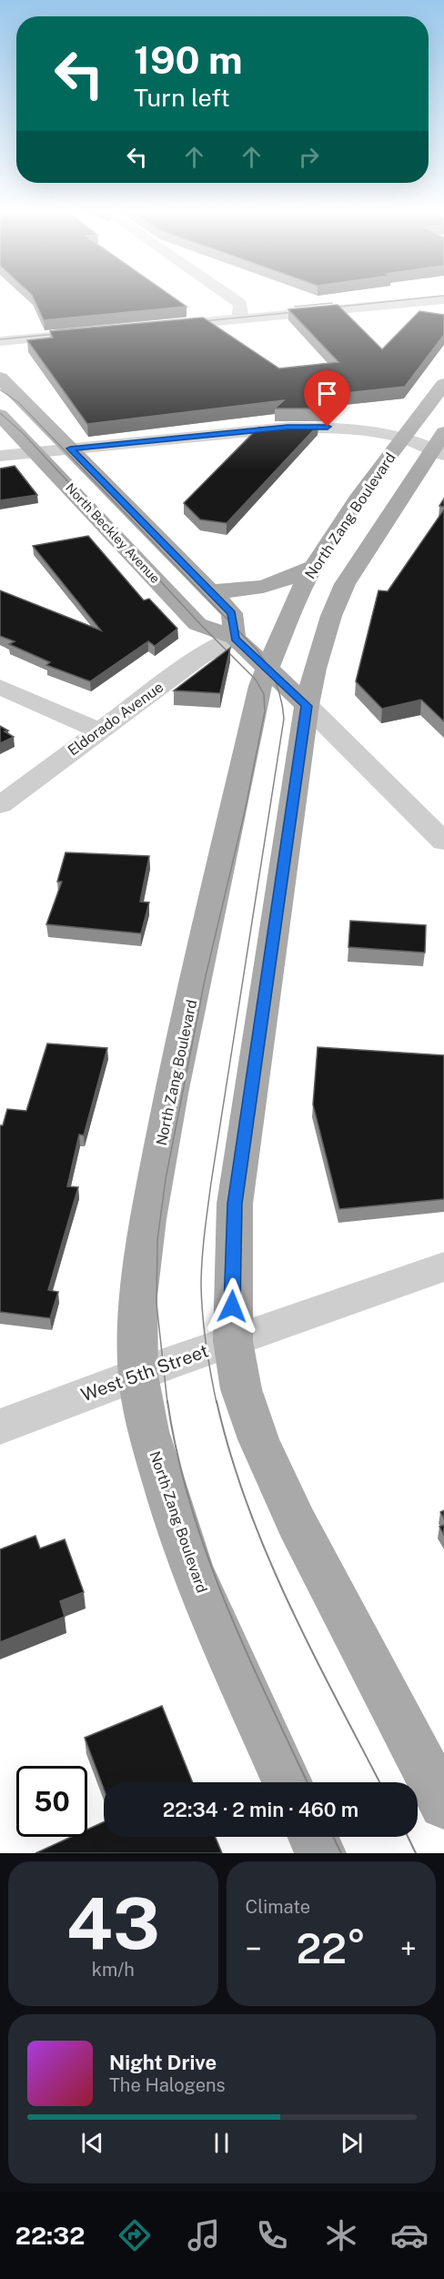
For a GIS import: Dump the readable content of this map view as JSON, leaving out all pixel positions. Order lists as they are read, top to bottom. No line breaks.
{"streets":{"main road":["North Zang Boulevard","North Beckley Avenue"],"street":["Eldorado Avenue","West 5th Street"]},"crossings":[["North Zang Boulevard","North Beckley Avenue"],["North Zang Boulevard","West 5th Street"],["North Beckley Avenue","Eldorado Avenue"]],"page":{"turn":["190 m","Turn left"],"limit":"50","trip":"22:34 · 2 min · 460 m","tile":[["43","km/h"],"Climate"],"heat":["−","22°","+"],"song":["Night Drive","The Halogens"],"tabs":"22:32"}}
